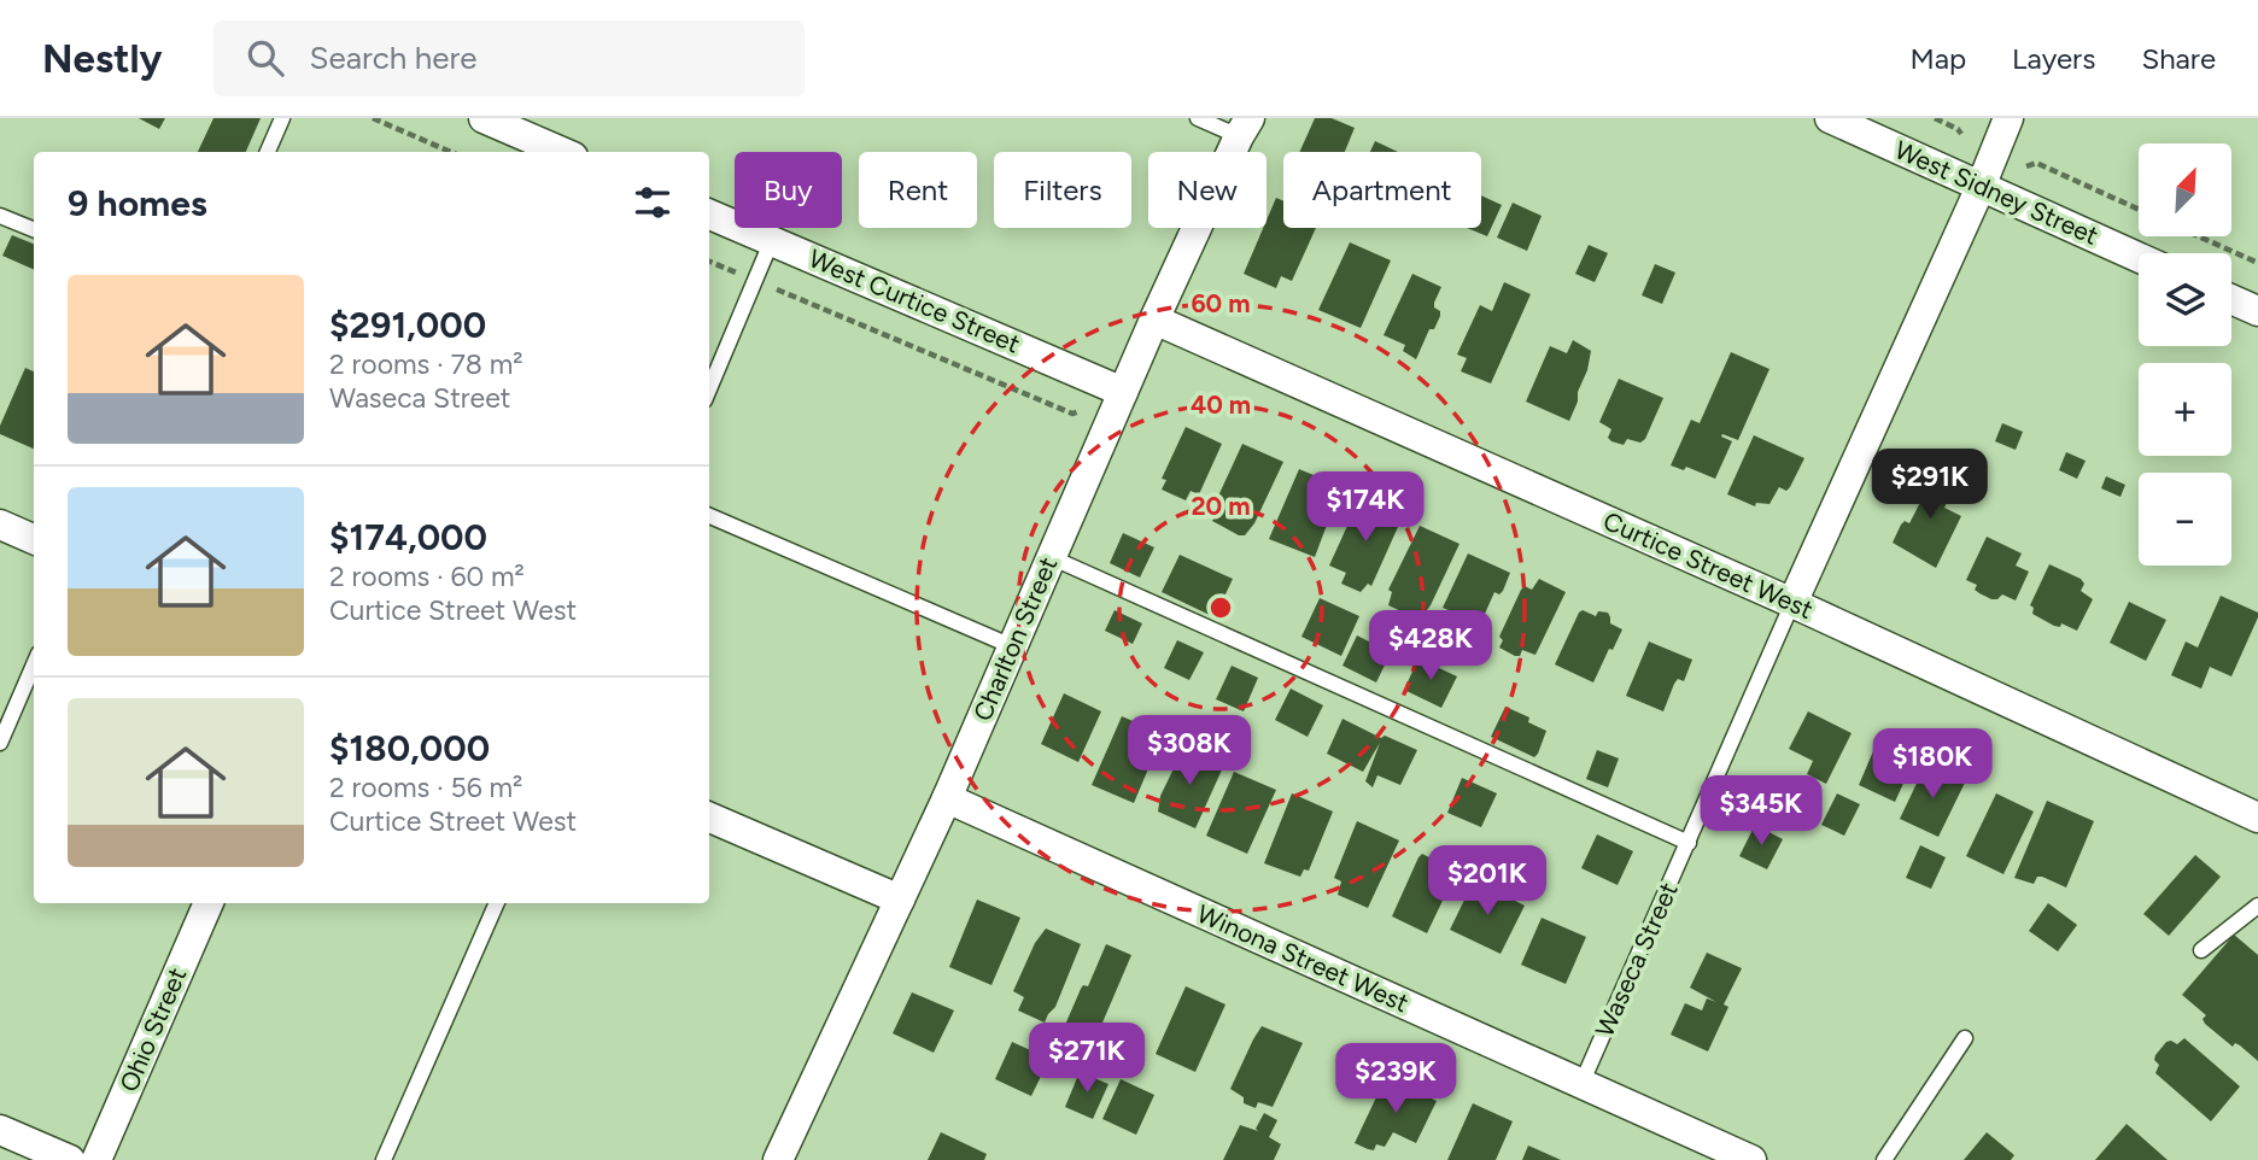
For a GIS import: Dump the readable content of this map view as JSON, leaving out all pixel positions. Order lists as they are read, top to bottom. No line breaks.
{"streets":{"street":["West Sidney Street","West Curtice Street","Curtice Street West","Charlton Street","Winona Street West","Waseca Street","Ohio Street"]},"crossings":[["West Sidney Street","Waseca Street"],["West Curtice Street","Charlton Street"],["Curtice Street West","Charlton Street"],["Curtice Street West","Waseca Street"],["Charlton Street","Winona Street West"],["Winona Street West","Waseca Street"]],"north":"top right","page":{"header":"Nestly","search":"Search here","nav":["Map","Layers","Share"],"map_buttons":["+","−"],"chip":["Buy","Rent","Filters","New","Apartment"],"heading":"9 homes","list":[{"name":"$291,000","note":"2 rooms · 78 m² · Waseca Street"},{"name":"$174,000","note":"2 rooms · 60 m² · Curtice Street West"},{"name":"$180,000","note":"2 rooms · 56 m² · Curtice Street West"}],"price":["$291K","$174K","$428K","$308K","$180K","$345K","$201K","$271K","$239K"]},"rings":["60 m","40 m","20 m"]}
